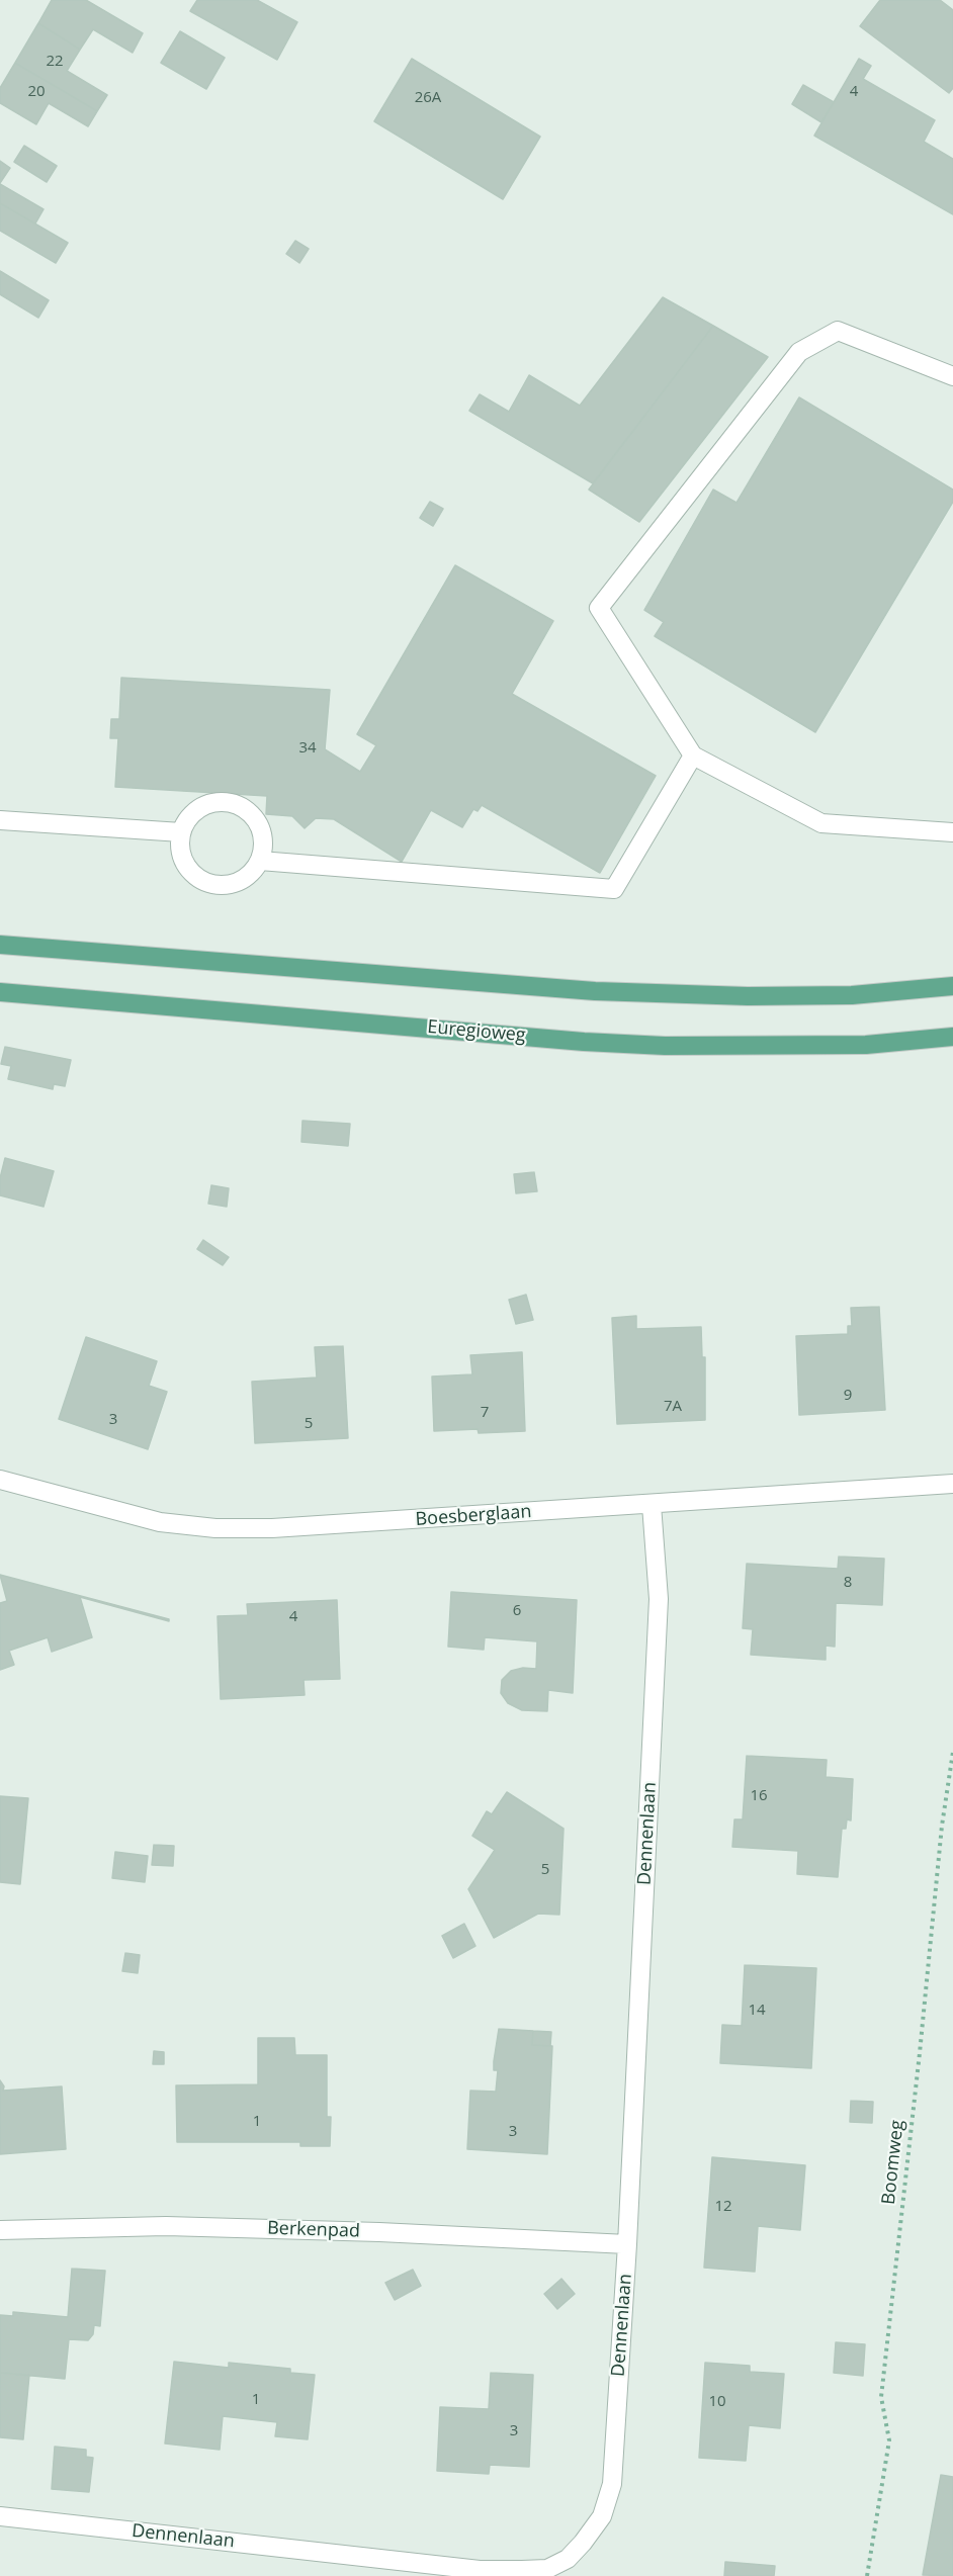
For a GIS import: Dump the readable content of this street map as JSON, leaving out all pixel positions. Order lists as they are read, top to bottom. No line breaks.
{"streets":{"main road":["Euregioweg"],"street":["Boesberglaan","Dennenlaan","Berkenpad"],"path":["Boomweg"]},"crossings":[["Boesberglaan","Dennenlaan"],["Dennenlaan","Berkenpad"]],"house_numbers":["22","20","4","26A","34","9","7A","7","3","5","8","6","4","16","5","14","1","3","12","1","10","3"]}
